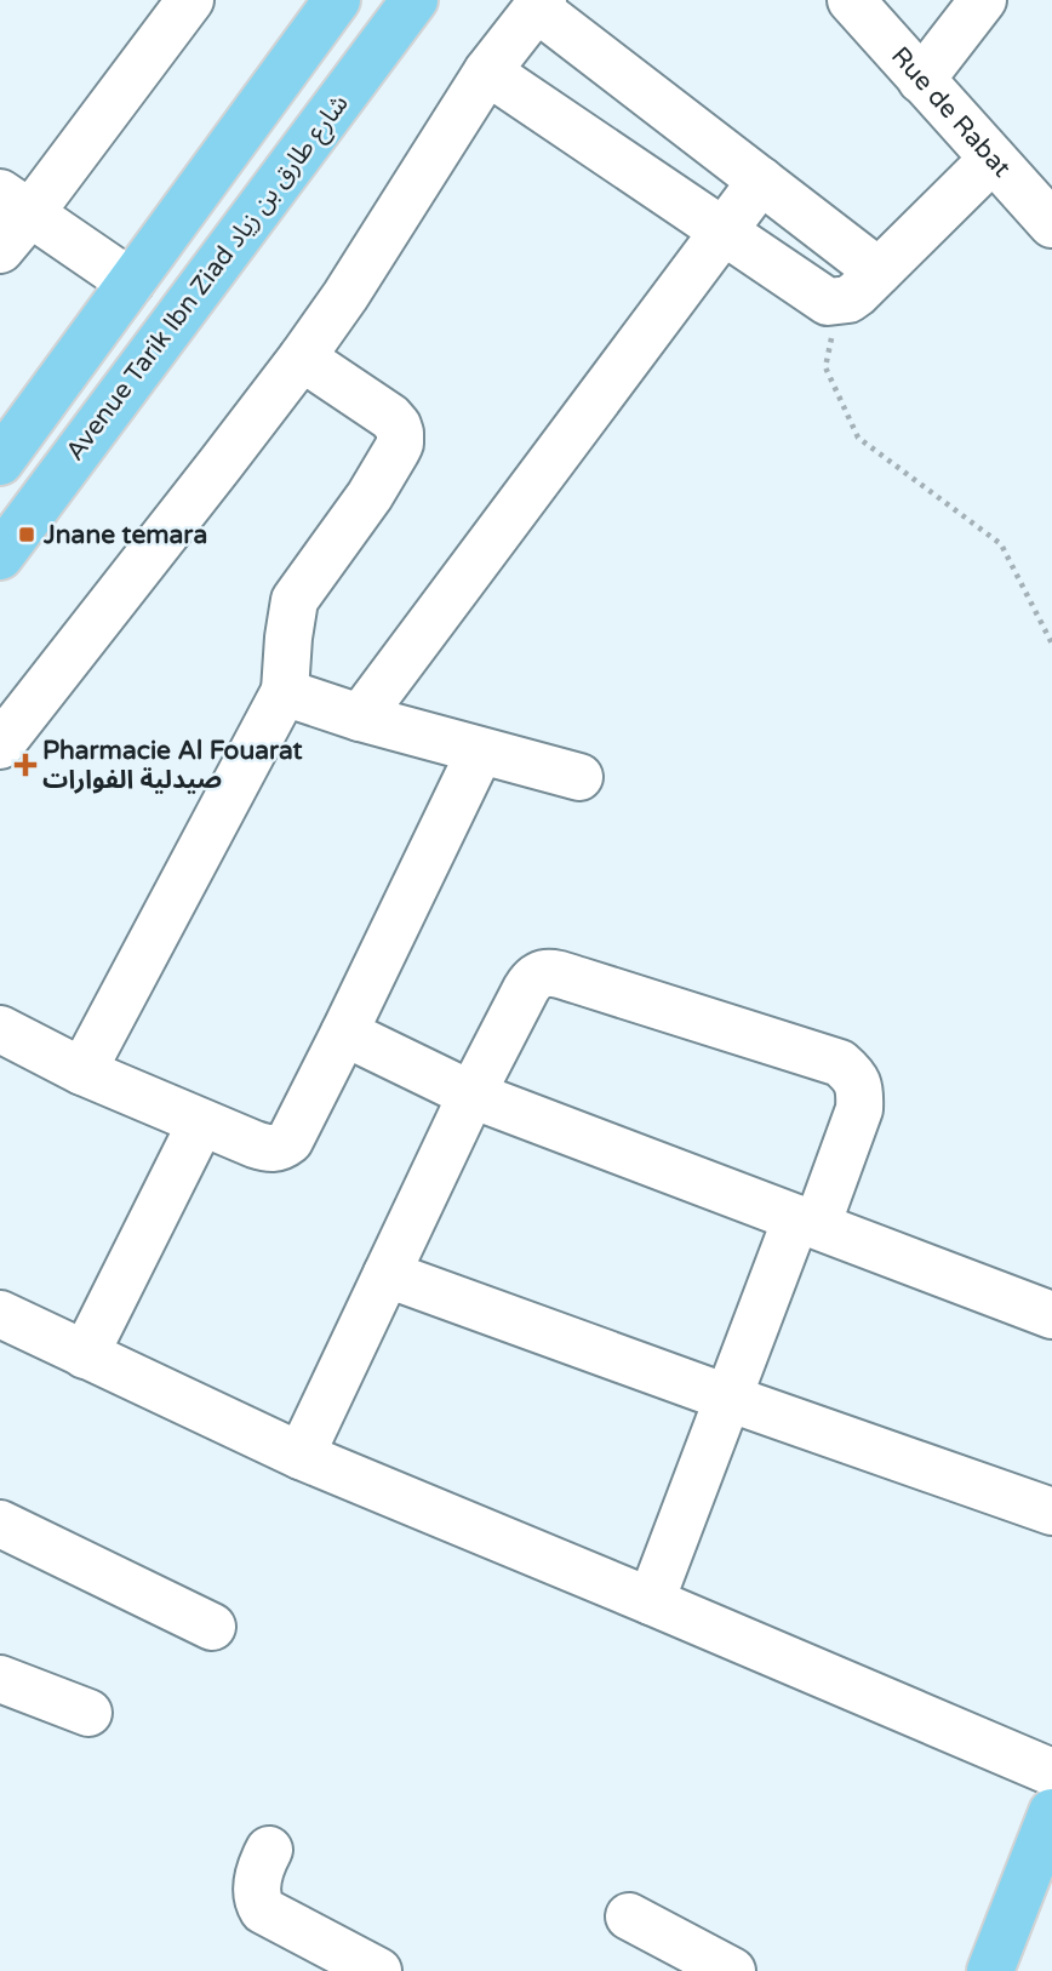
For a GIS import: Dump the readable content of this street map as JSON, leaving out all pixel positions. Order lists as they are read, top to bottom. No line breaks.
{"streets":{"main road":["Avenue Tarik Ibn Ziad شارع طارق بن زياد"],"street":["Rue de Rabat"]},"places":{"transit":["Jnane temara"],"health":["Pharmacie Al Fouarat صيدلية الفوارات"]}}
